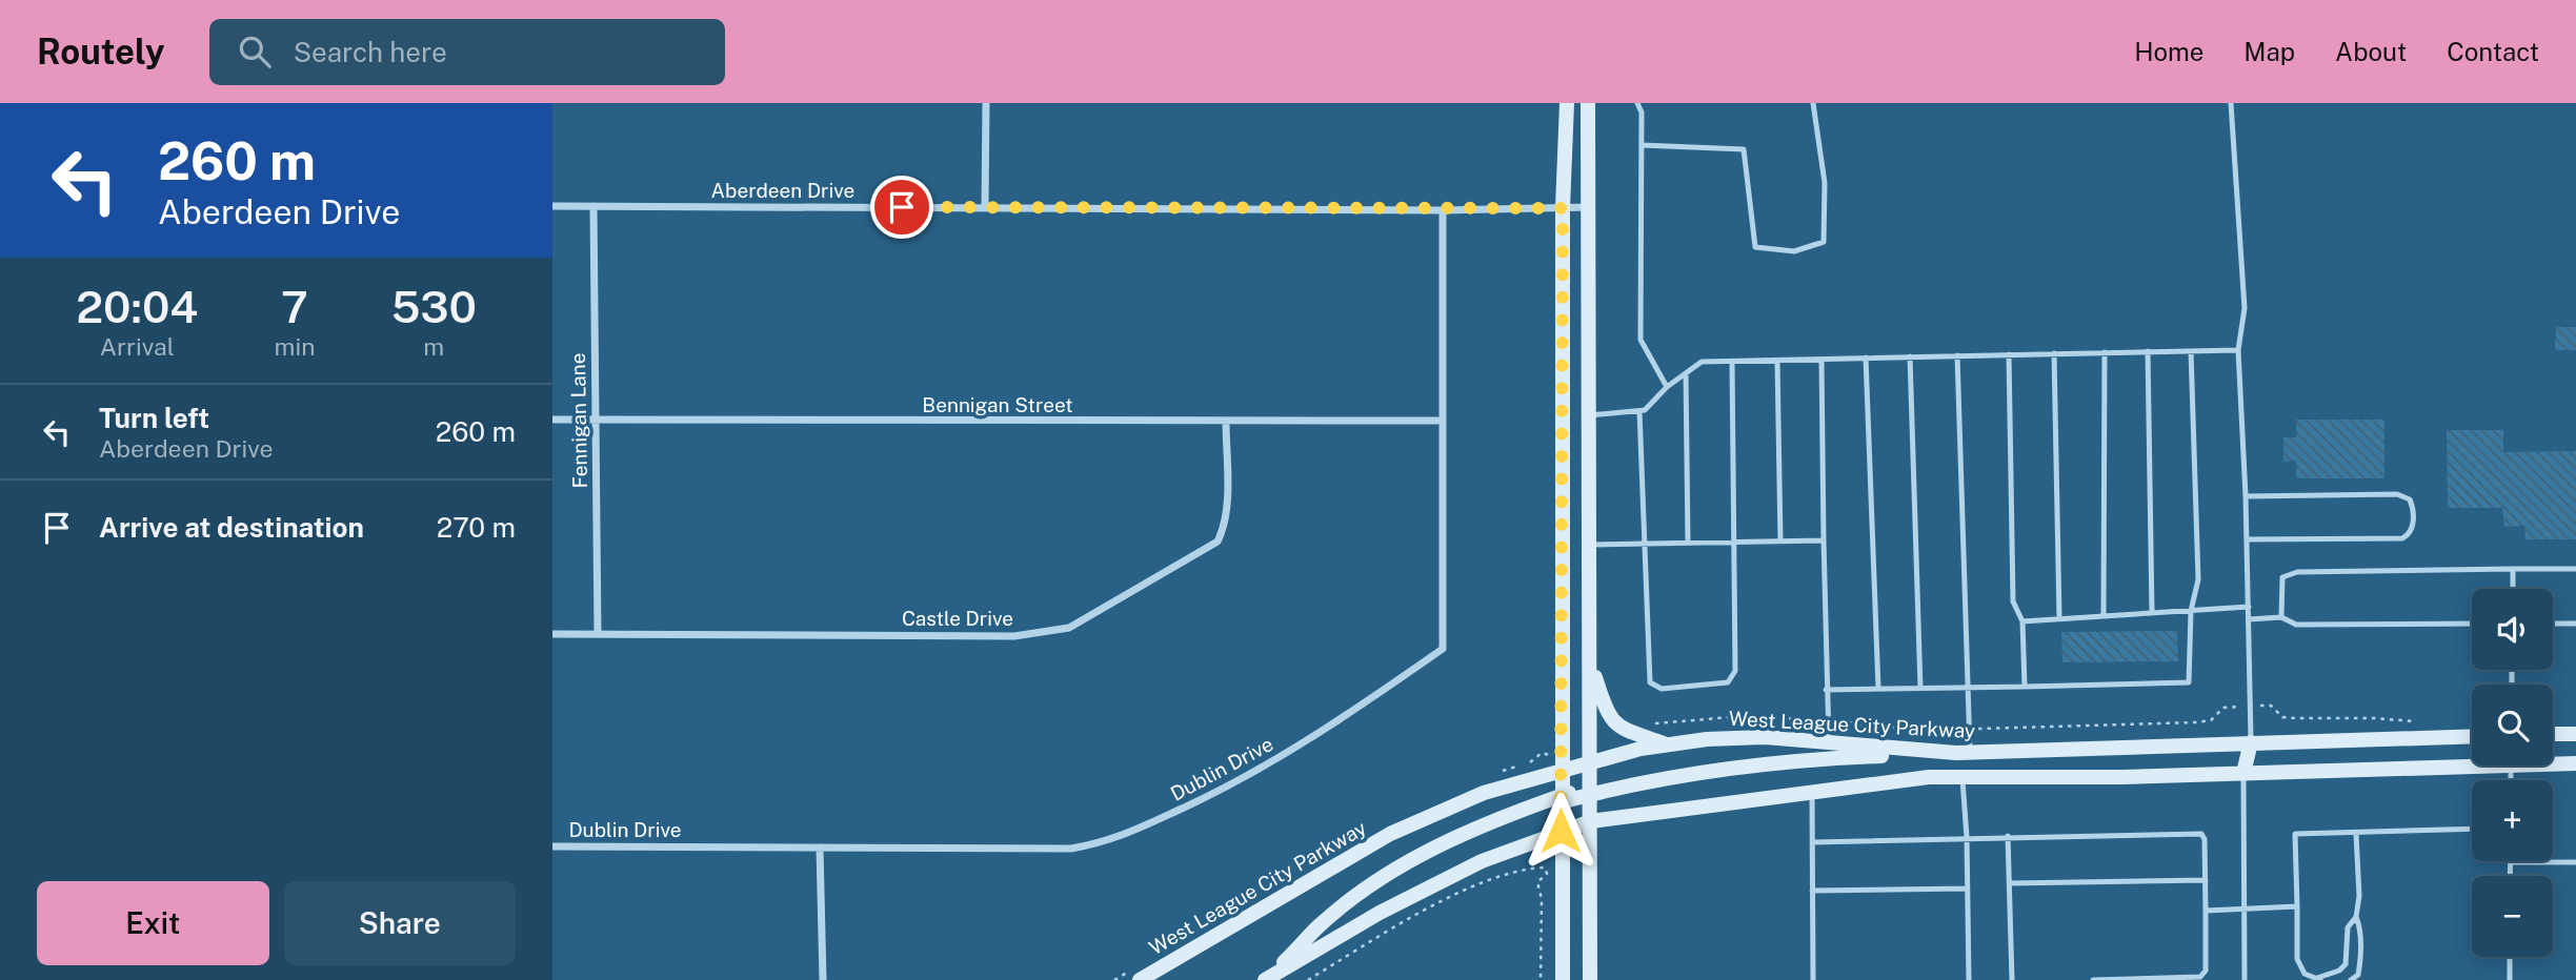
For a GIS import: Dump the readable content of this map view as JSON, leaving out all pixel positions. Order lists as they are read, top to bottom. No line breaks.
{"streets":{"main road":["West League City Parkway"],"street":["Aberdeen Drive","Bennigan Street","Fennigan Lane","Castle Drive","Dublin Drive"]},"crossings":[["Aberdeen Drive","Fennigan Lane"],["Aberdeen Drive","Dublin Drive"],["Bennigan Street","Fennigan Lane"],["Bennigan Street","Castle Drive"],["Bennigan Street","Dublin Drive"],["Fennigan Lane","Castle Drive"]],"page":{"header":"Routely","search":"Search here","nav":["Home","Map","About","Contact"],"turn":["260 m","Aberdeen Drive"],"eta":["20:04","Arrival","7","min","530","m"],"list":[{"name":"Turn left","note":"Aberdeen Drive","value":"260 m"},{"name":"Arrive at destination","value":"270 m"}],"map_buttons":["+","−"],"buttons":["Exit","Share"]}}
